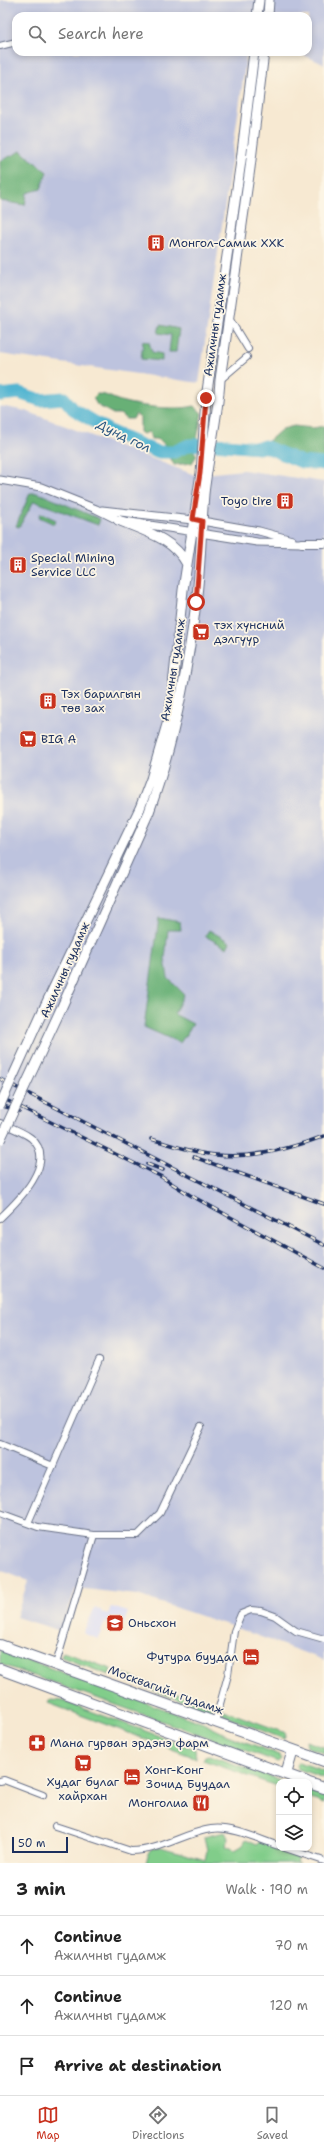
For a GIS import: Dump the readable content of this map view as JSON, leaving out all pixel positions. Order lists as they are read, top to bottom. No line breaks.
{"streets":{"highway":["Москвагийн гудамж"],"main road":["Ажилчны гудамж"]},"water":["Дунд гол"],"places":{"building":["Монгол-Самик ХХК","Toyo tire","Special Mining Service LLC","Тэх барилгын төв зах"],"supermarket":["тэх хүнсний дэлгүүр","BIG A","Худаг булаг хайрхан"],"school or university":["Оньсхон"],"hotel":["Футура буудал","Хонг-Kонг 3очид Буудал"],"pharmacy":["Мана гурван эрдэнэ фарм"],"restaurant":["Монголиа"]},"scale_bar":"50 m","page":{"search":"Search here","scale":"50 m","heading":["3 min","Walk · 190 m"],"list":[["Continue","Ажилчны гудамж","70 m"],["Continue","Ажилчны гудамж","120 m"],"Arrive at destination"],"nav":["Map","Directions","Saved"]}}
